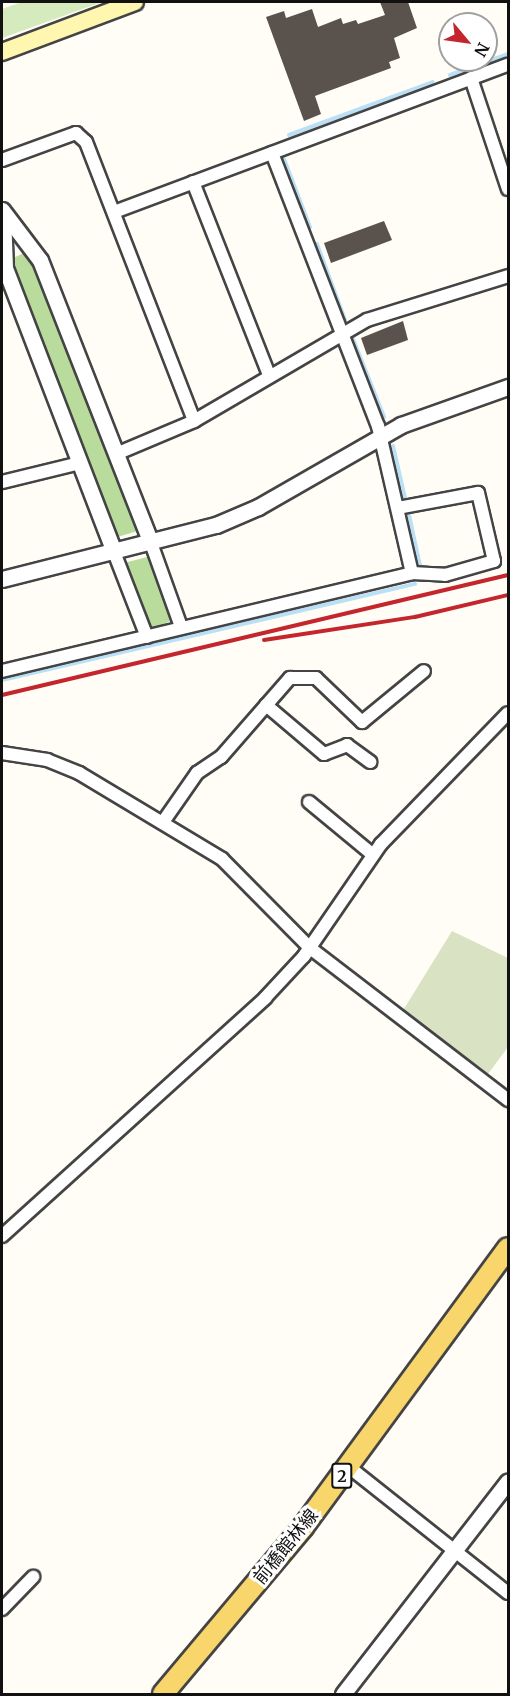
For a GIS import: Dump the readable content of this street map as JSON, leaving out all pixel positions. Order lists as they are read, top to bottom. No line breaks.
{"streets":{"main road":["2","前橋館林線"]},"north":"bottom right"}
